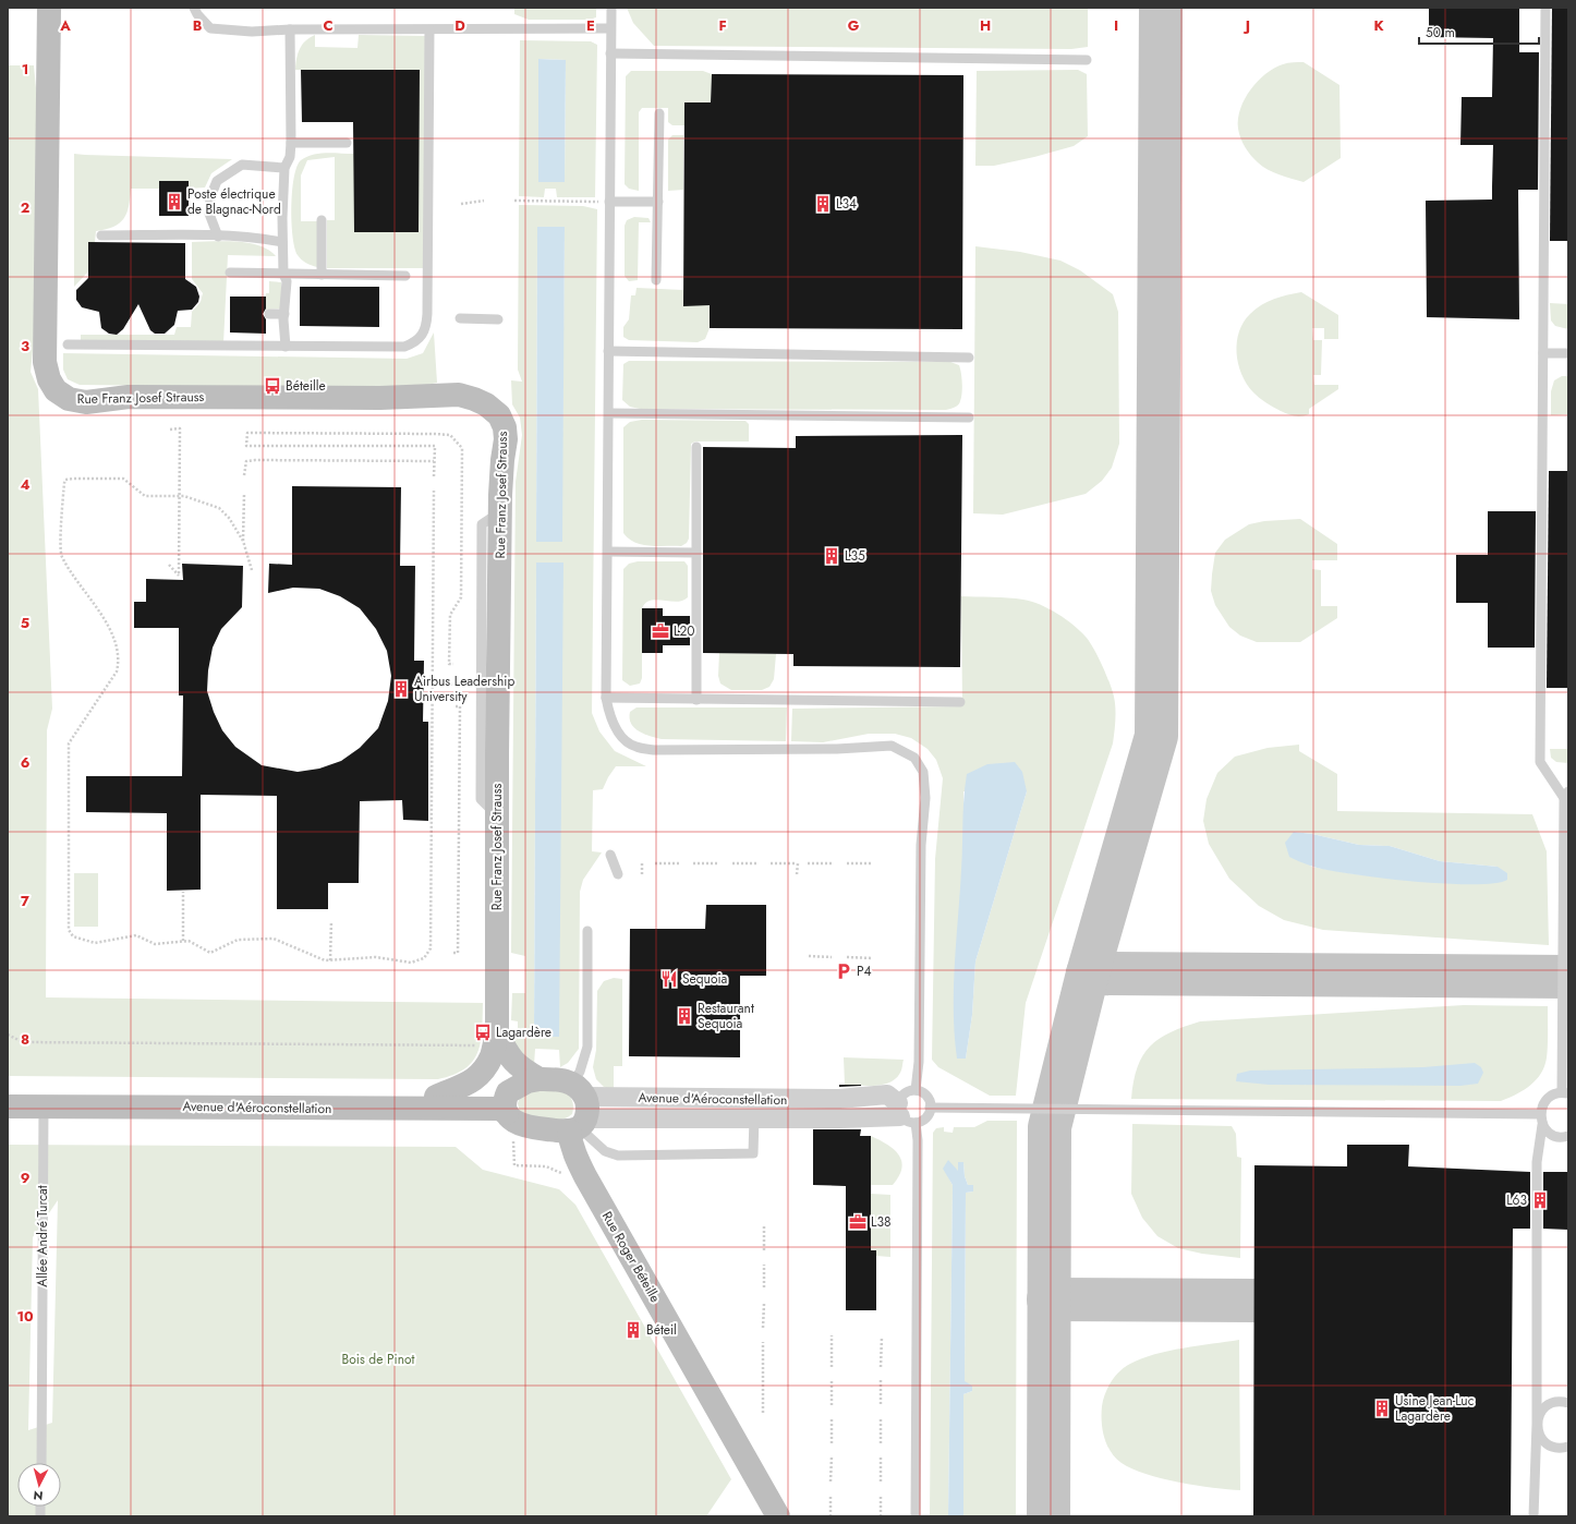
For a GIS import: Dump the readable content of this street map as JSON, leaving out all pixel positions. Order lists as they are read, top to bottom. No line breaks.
{"streets":{"street":["Rue Franz Josef Strauss","Avenue d'Aéroconstellation","Rue Roger Béteille"],"lane":["Allée André Turcat"]},"crossings":[["Avenue d'Aéroconstellation","Allée André Turcat"],["Avenue d'Aéroconstellation","Rue Roger Béteille"]],"parks":["Bois de Pinot"],"places":{"building":["Poste électrique de Blagnac-Nord","L34","L35","Airbus Leadership University","Restaurant Sequoia","L63","Béteil","Usine Jean-Luc Lagardère"],"bus stop":["Béteille","Lagardère"],"office":["L20","L38"],"parking":["P4"],"restaurant":["Sequoia"]},"scale_bar":"50 m","north":"bottom","grid":{"columns":["A","B","C","D","E","F","G","H","I","J","K"],"rows":["1","2","3","4","5","6","7","8","9","10"]}}
